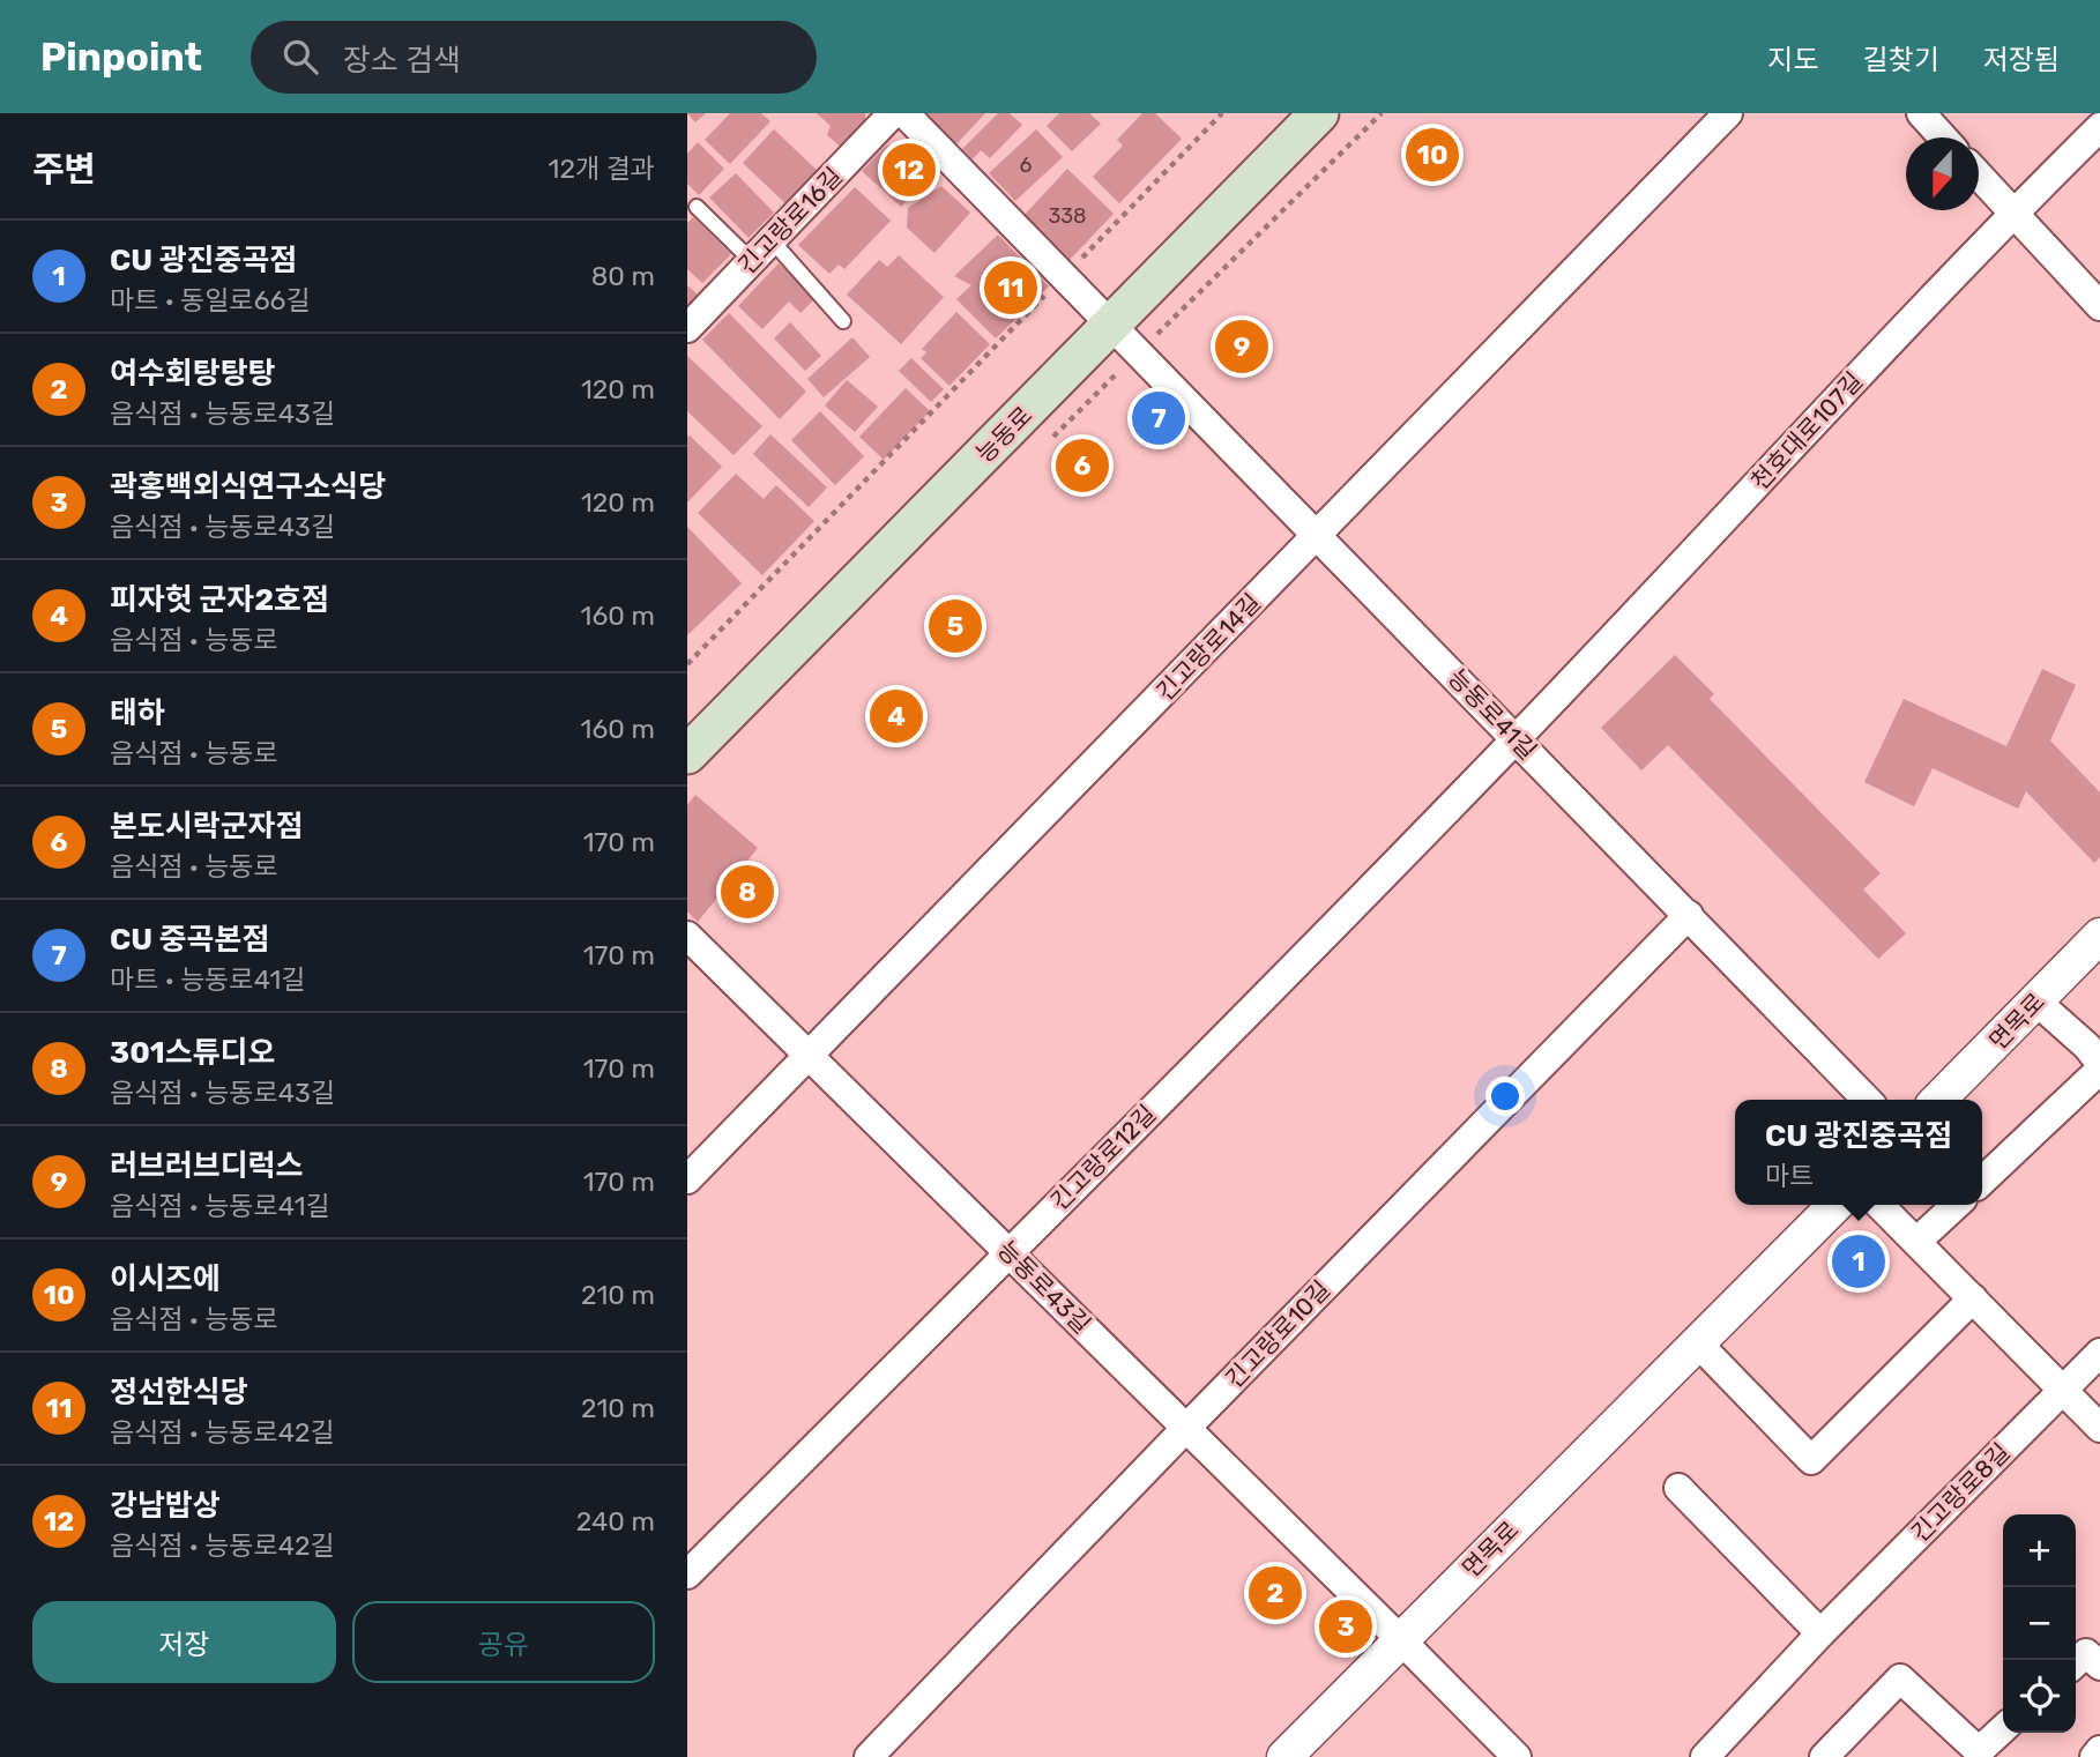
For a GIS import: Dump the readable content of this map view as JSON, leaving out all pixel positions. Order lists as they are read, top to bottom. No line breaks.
{"streets":{"main road":["능동로"],"street":["긴고랑로16길","천호대로107길","긴고랑로14길","능동로41길","면목로","긴고랑로12길","능동로43길","긴고랑로10길","긴고랑로8길"]},"crossings":[["천호대로107길","능동로41길"],["천호대로107길","긴고랑로12길"],["능동로","능동로41길"],["긴고랑로14길","능동로41길"],["긴고랑로14길","능동로43길"],["능동로41길","긴고랑로12길"],["능동로41길","긴고랑로10길"],["면목로","능동로43길"],["긴고랑로12길","능동로43길"],["능동로43길","긴고랑로10길"]],"house_numbers":["6","338"],"north":"bottom","page":{"header":"Pinpoint","search":"장소 검색","nav":["지도","길찾기","저장됨"],"heading":["주변","12개 결과"],"pins":["10","12","11","9","7","6","5","4","8","1","2","3"],"list":[{"mark":"1","name":"CU 광진중곡점","note":"마트 · 동일로66길","value":"80 m"},{"mark":"2","name":"여수회탕탕탕","note":"음식점 · 능동로43길","value":"120 m"},{"mark":"3","name":"곽홍백외식연구소식당","note":"음식점 · 능동로43길","value":"120 m"},{"mark":"4","name":"피자헛 군자2호점","note":"음식점 · 능동로","value":"160 m"},{"mark":"5","name":"태하","note":"음식점 · 능동로","value":"160 m"},{"mark":"6","name":"본도시락군자점","note":"음식점 · 능동로","value":"170 m"},{"mark":"7","name":"CU 중곡본점","note":"마트 · 능동로41길","value":"170 m"},{"mark":"8","name":"301스튜디오","note":"음식점 · 능동로43길","value":"170 m"},{"mark":"9","name":"러브러브디럭스","note":"음식점 · 능동로41길","value":"170 m"},{"mark":"10","name":"이시즈에","note":"음식점 · 능동로","value":"210 m"},{"mark":"11","name":"정선한식당","note":"음식점 · 능동로42길","value":"210 m"},{"mark":"12","name":"강남밥상","note":"음식점 · 능동로42길","value":"240 m"}],"popup":["CU 광진중곡점","마트"],"map_buttons":["+","−"],"buttons":["저장","공유"]}}
